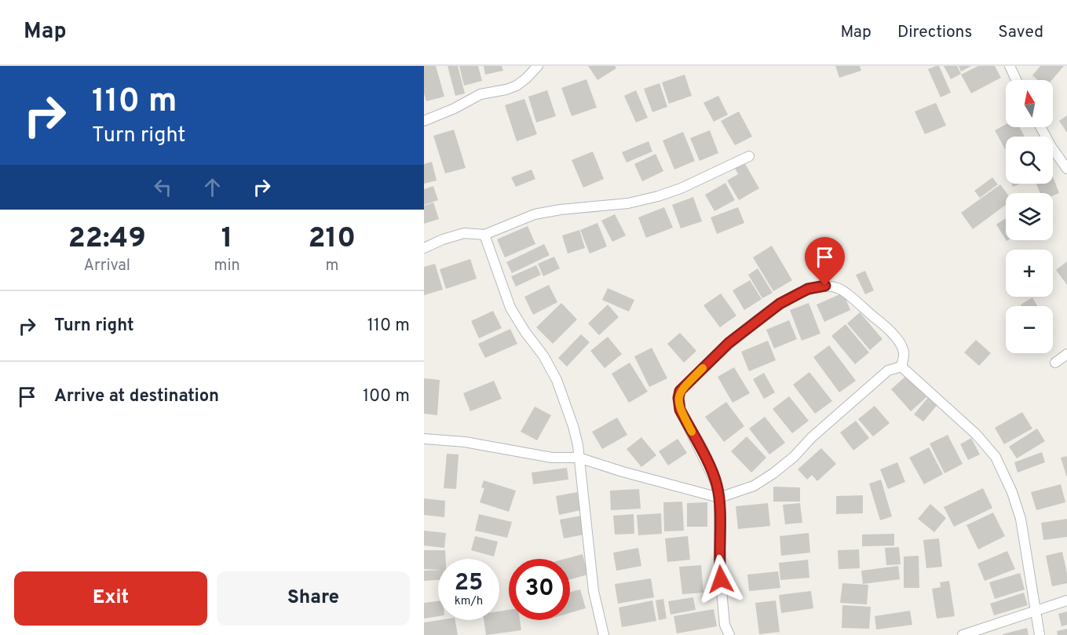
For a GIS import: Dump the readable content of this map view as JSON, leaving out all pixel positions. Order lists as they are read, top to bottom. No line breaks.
{"north":"top","page":{"header":"Map","nav":["Map","Directions","Saved"],"turn":["110 m","Turn right"],"map_buttons":["+","−"],"eta":["22:49","Arrival","1","min","210","m"],"list":[{"name":"Turn right","value":"110 m"},{"name":"Arrive at destination","value":"100 m"}],"speed":"25 km/h","limit":"30","buttons":["Exit","Share"]}}
